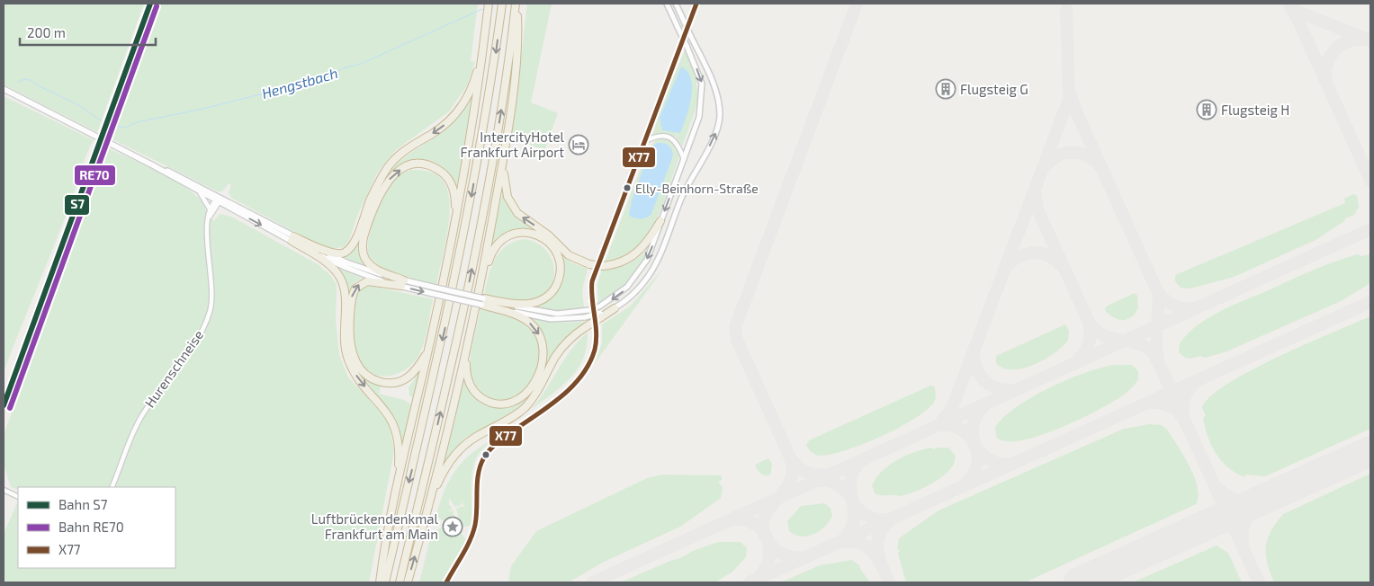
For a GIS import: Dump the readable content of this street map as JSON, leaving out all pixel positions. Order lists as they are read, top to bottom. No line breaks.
{"streets":{"street":["Hurenschneise"]},"water":["Hengstbach"],"places":{"building":["Flugsteig G","Flugsteig H"],"hotel":["IntercityHotel Frankfurt Airport"],"other":["Elly-Beinhorn-Straße"],"place":["Luftbrückendenkmal Frankfurt am Main"]},"lines":["rail line S7","transit line X77","rail line RE70"],"legend":["Bahn S7","Bahn RE70","X77"],"scale_bar":"200 m"}
